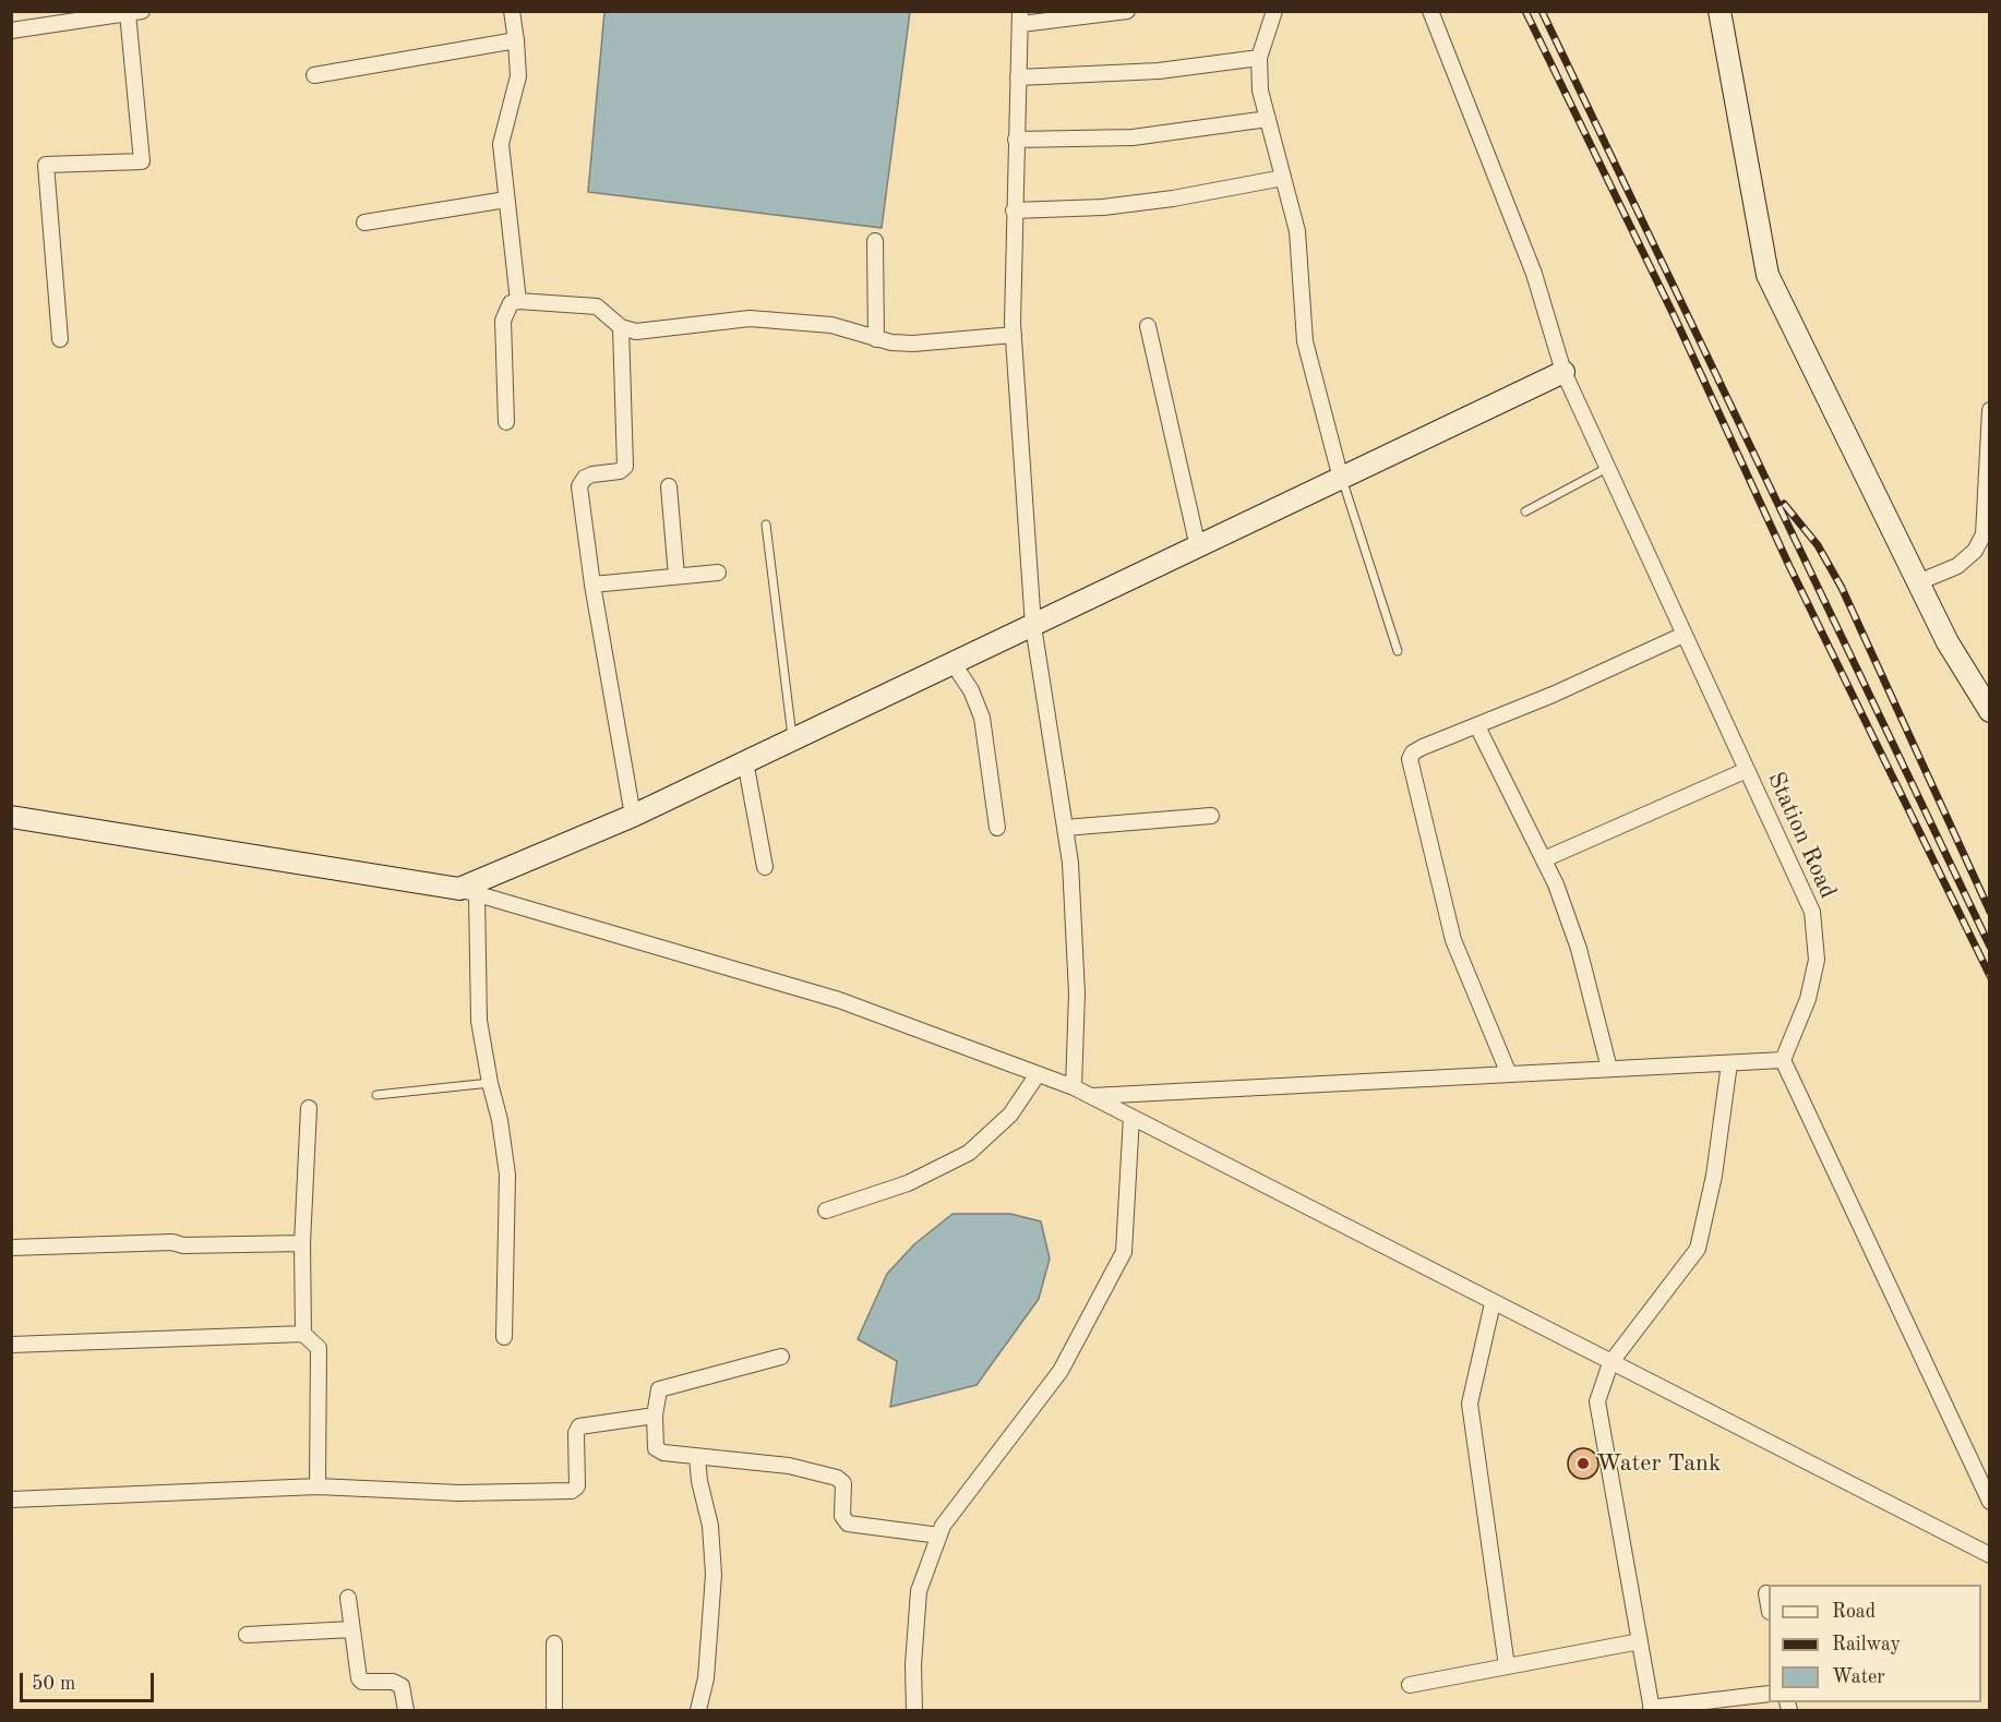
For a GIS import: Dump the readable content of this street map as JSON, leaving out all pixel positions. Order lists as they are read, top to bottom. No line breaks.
{"streets":{"street":["Station Road"]},"places":["Water Tank"],"legend":["Road","Railway","Water"],"scale_bar":"50 m"}
